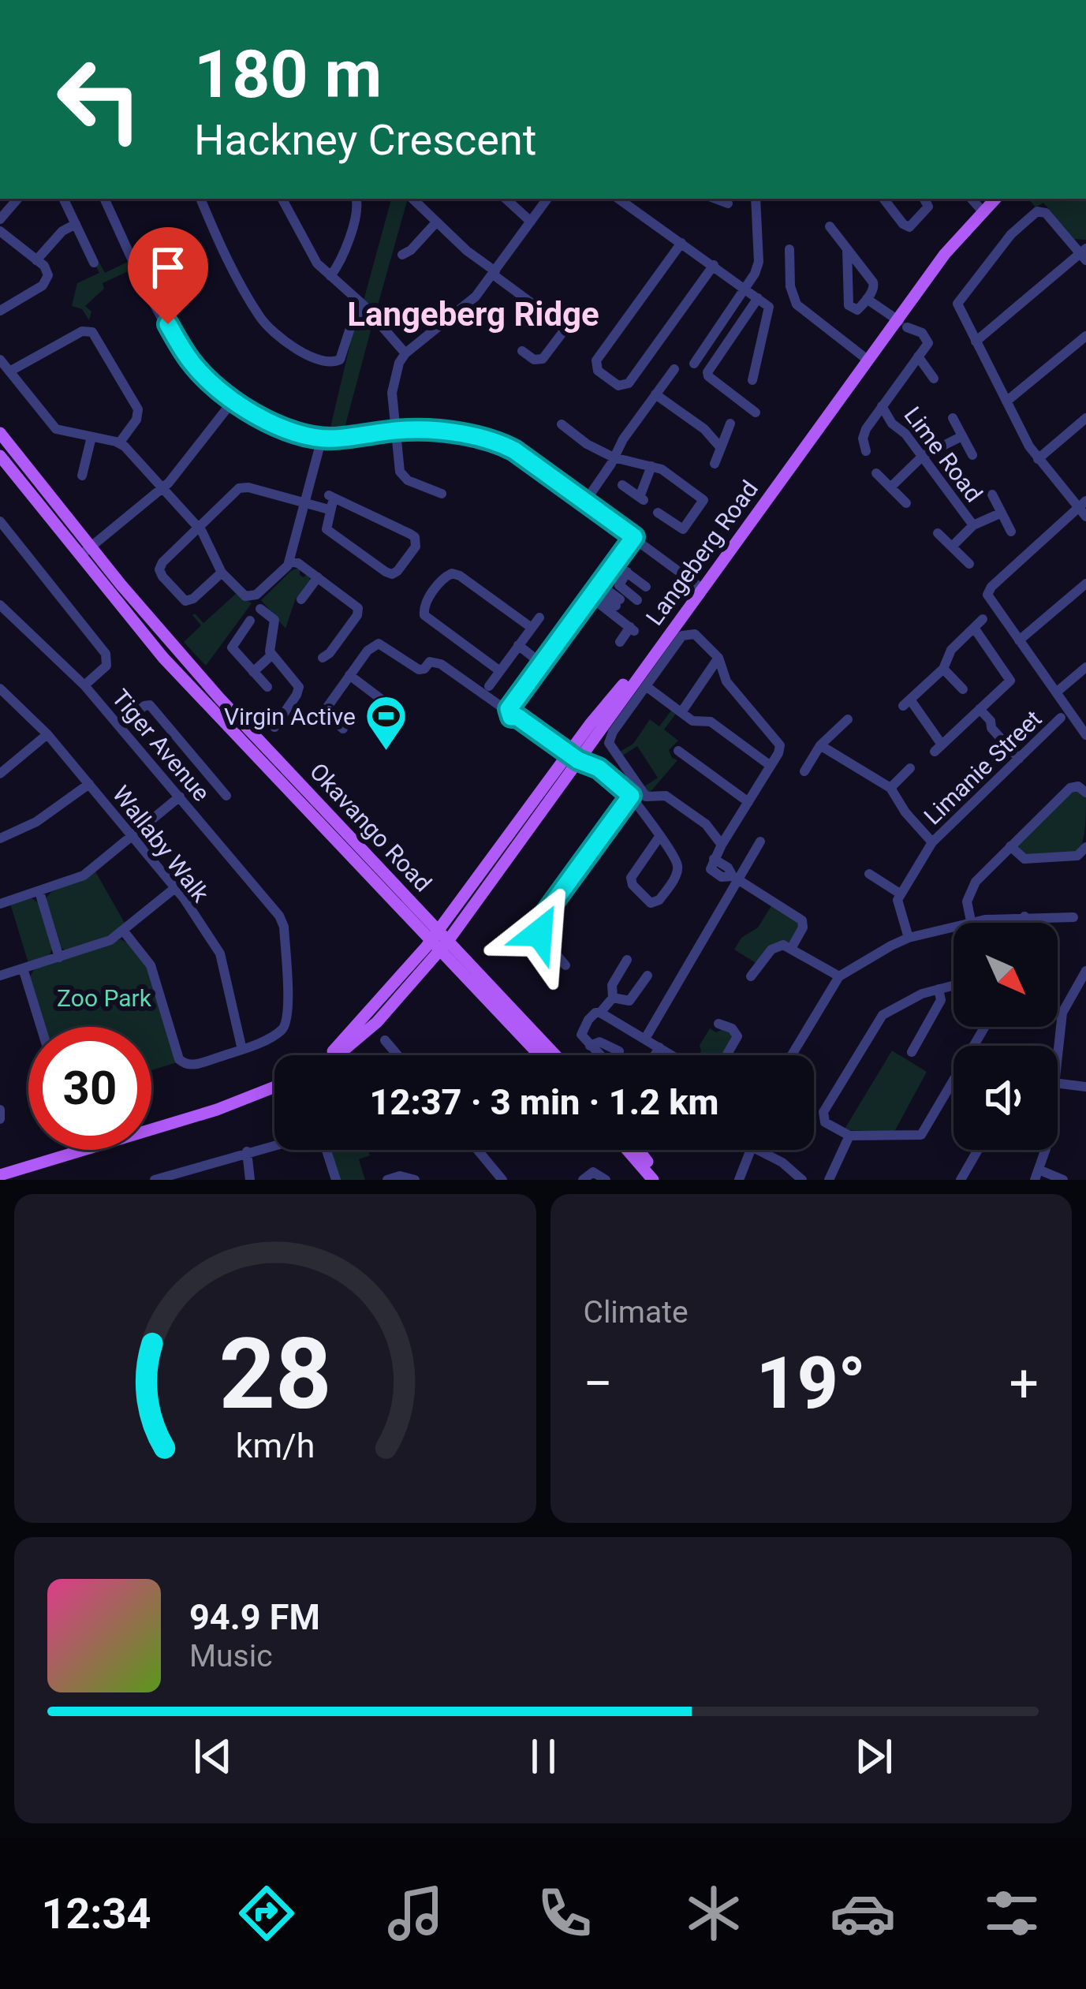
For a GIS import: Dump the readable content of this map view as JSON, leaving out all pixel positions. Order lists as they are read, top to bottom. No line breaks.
{"streets":{"main road":["Langeberg Road","Okavango Road"],"street":["Lime Road","Tiger Avenue","Limanie Street","Wallaby Walk"]},"crossings":[["Langeberg Road","Okavango Road"],["Tiger Avenue","Wallaby Walk"]],"districts":["Langeberg Ridge"],"parks":["Zoo Park"],"places":{"sports":["Virgin Active"]},"north":"bottom right","page":{"turn":["180 m","Hackney Crescent"],"limit":"30","trip":"12:37 · 3 min · 1.2 km","tile":"Climate","heat":["−","19°","+"],"song":["94.9 FM","Music"],"tabs":"12:34","gauge":["28","km/h"]}}
